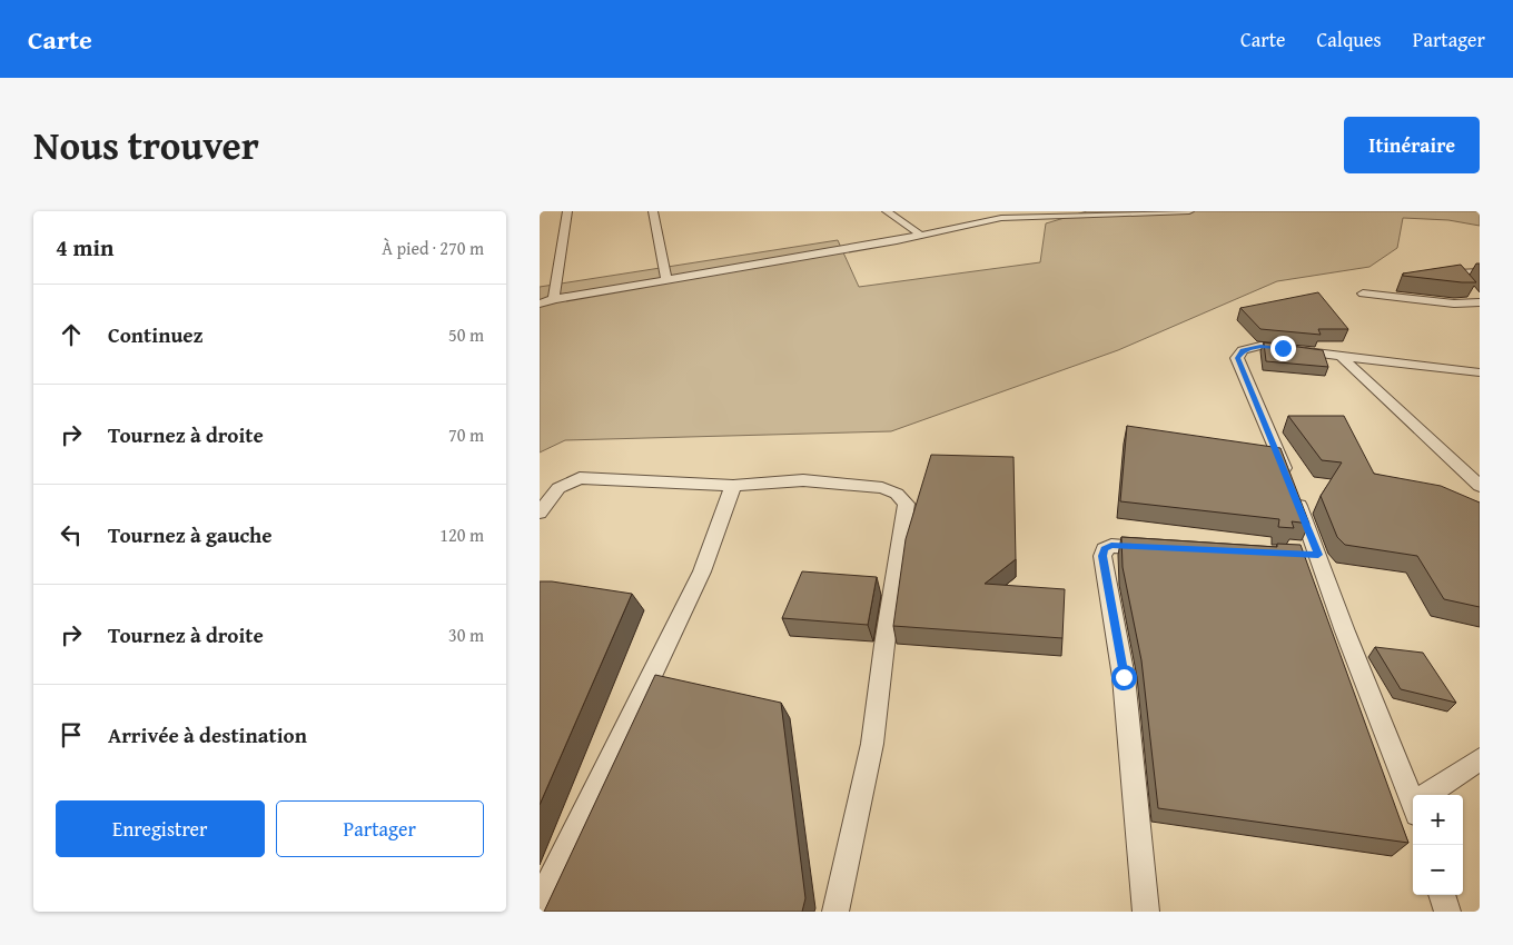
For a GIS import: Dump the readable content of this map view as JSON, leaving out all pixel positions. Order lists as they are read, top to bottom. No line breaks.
{"page":{"header":"Carte","nav":["Carte","Calques","Partager"],"title":"Nous trouver","buttons":["Itinéraire",["Enregistrer","Partager"]],"heading":["4 min","À pied · 270 m"],"list":[["Continuez","50 m"],["Tournez à droite","70 m"],["Tournez à gauche","120 m"],["Tournez à droite","30 m"],"Arrivée à destination"],"map_buttons":["+","−"]}}
